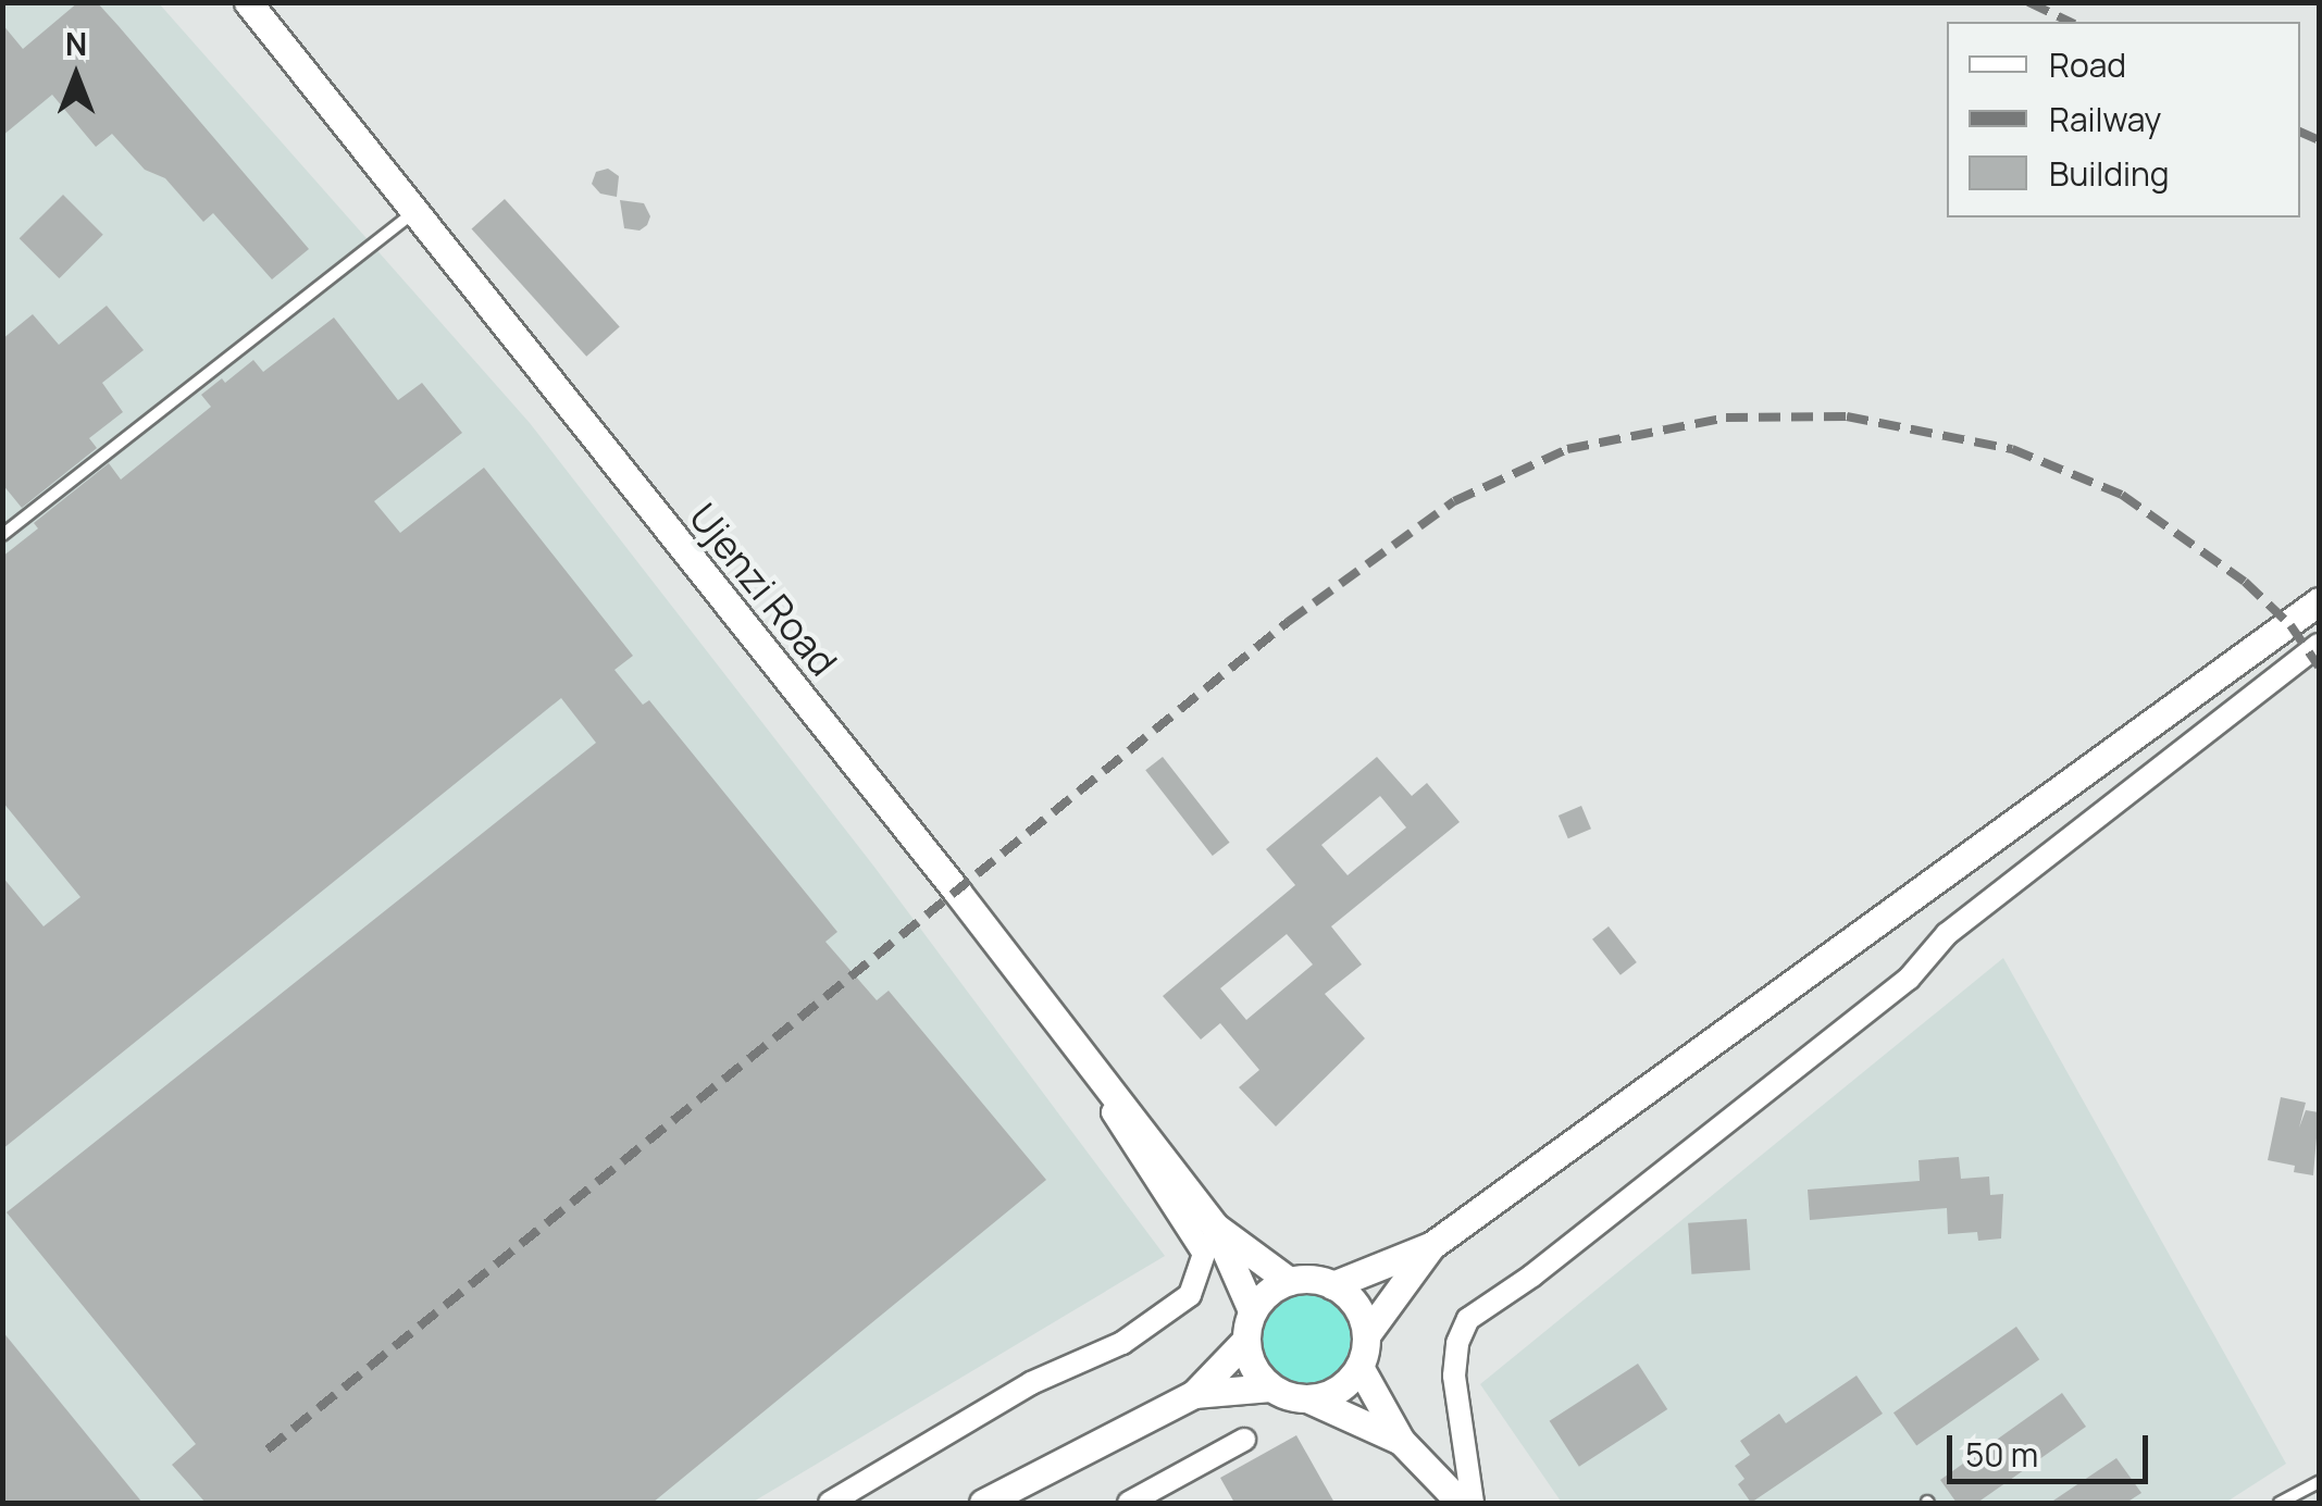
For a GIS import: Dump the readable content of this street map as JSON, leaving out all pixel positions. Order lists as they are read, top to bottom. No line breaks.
{"streets":{"street":["Ujenzi Road"]},"legend":["Road","Railway","Building"],"scale_bar":"50 m","north":"top"}
